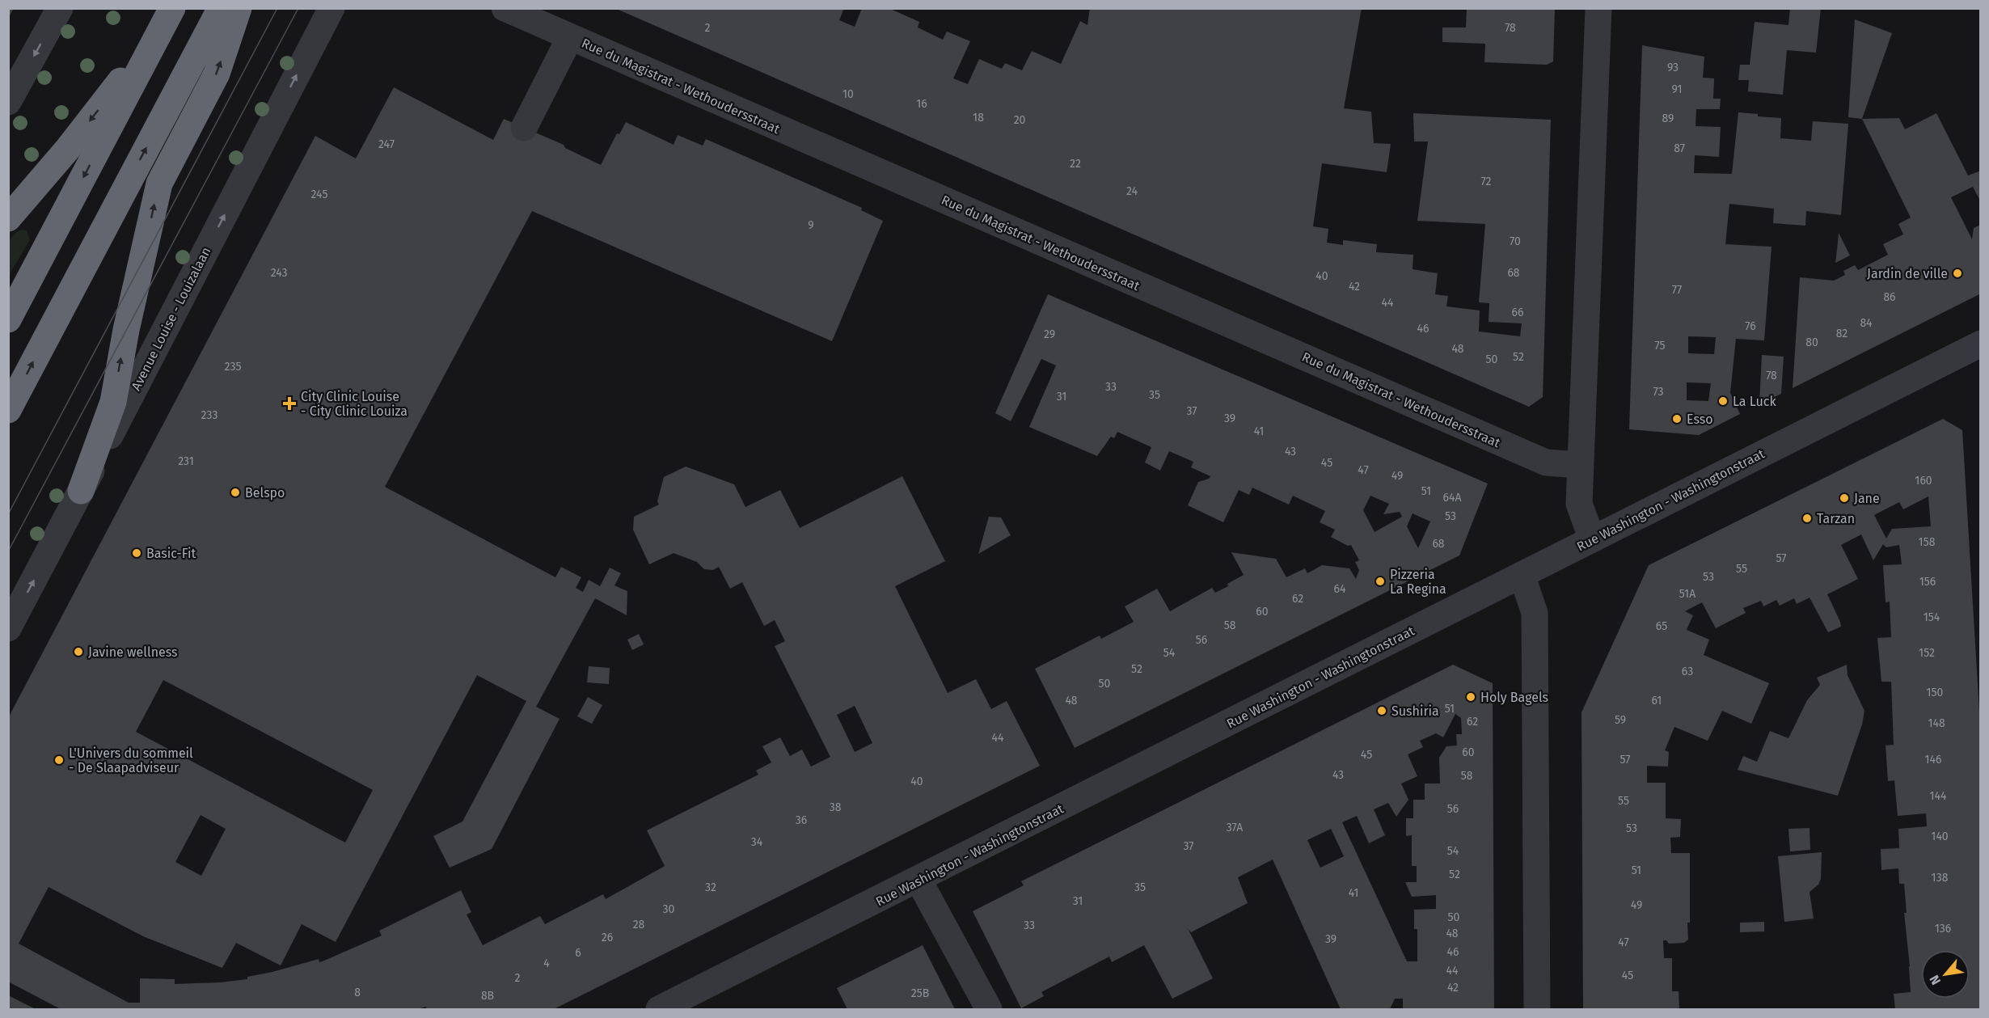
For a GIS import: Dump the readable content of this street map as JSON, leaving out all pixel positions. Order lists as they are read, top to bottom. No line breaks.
{"streets":{"street":["Rue du Magistrat - Wethoudersstraat","Avenue Louise - Louizalaan","Rue Washington - Washingtonstraat"]},"one_way":["Avenue Louise - Louizalaan"],"places":{"other":["Jardin de ville","La Luck","Esso","Belspo","Jane","Tarzan","Basic-Fit","Pizzeria La Regina","Javine wellness","Holy Bagels","Sushiria","L'Univers du sommeil - De Slaapadviseur"],"health":["City Clinic Louise - City Clinic Louiza"]},"house_numbers":["2","78","93","91","10","16","18","89","20","247","87","22","72","24","245","9","70","243","68","40","42","77","86","44","66","84","76","46","82","29","80","75","48","52","50","235","78","33","73","35","31","37","233","39","41","43","231","45","47","49","160","51","64A","53","158","68","57","55","53","156","64","51A","62","60","154","58","65","56","54","152","52","63","50","150","48","61","51","59","62","148","44","60","45","57","146","43","58","40","144","55","38","56","36","37A","53","140","34","37","54","51","52","138","32","35","41","31","49","30","50","28","33","136","48","26","39","47","46","6","4","44","45","2","42","8","25B","8B"],"north":"bottom left"}
